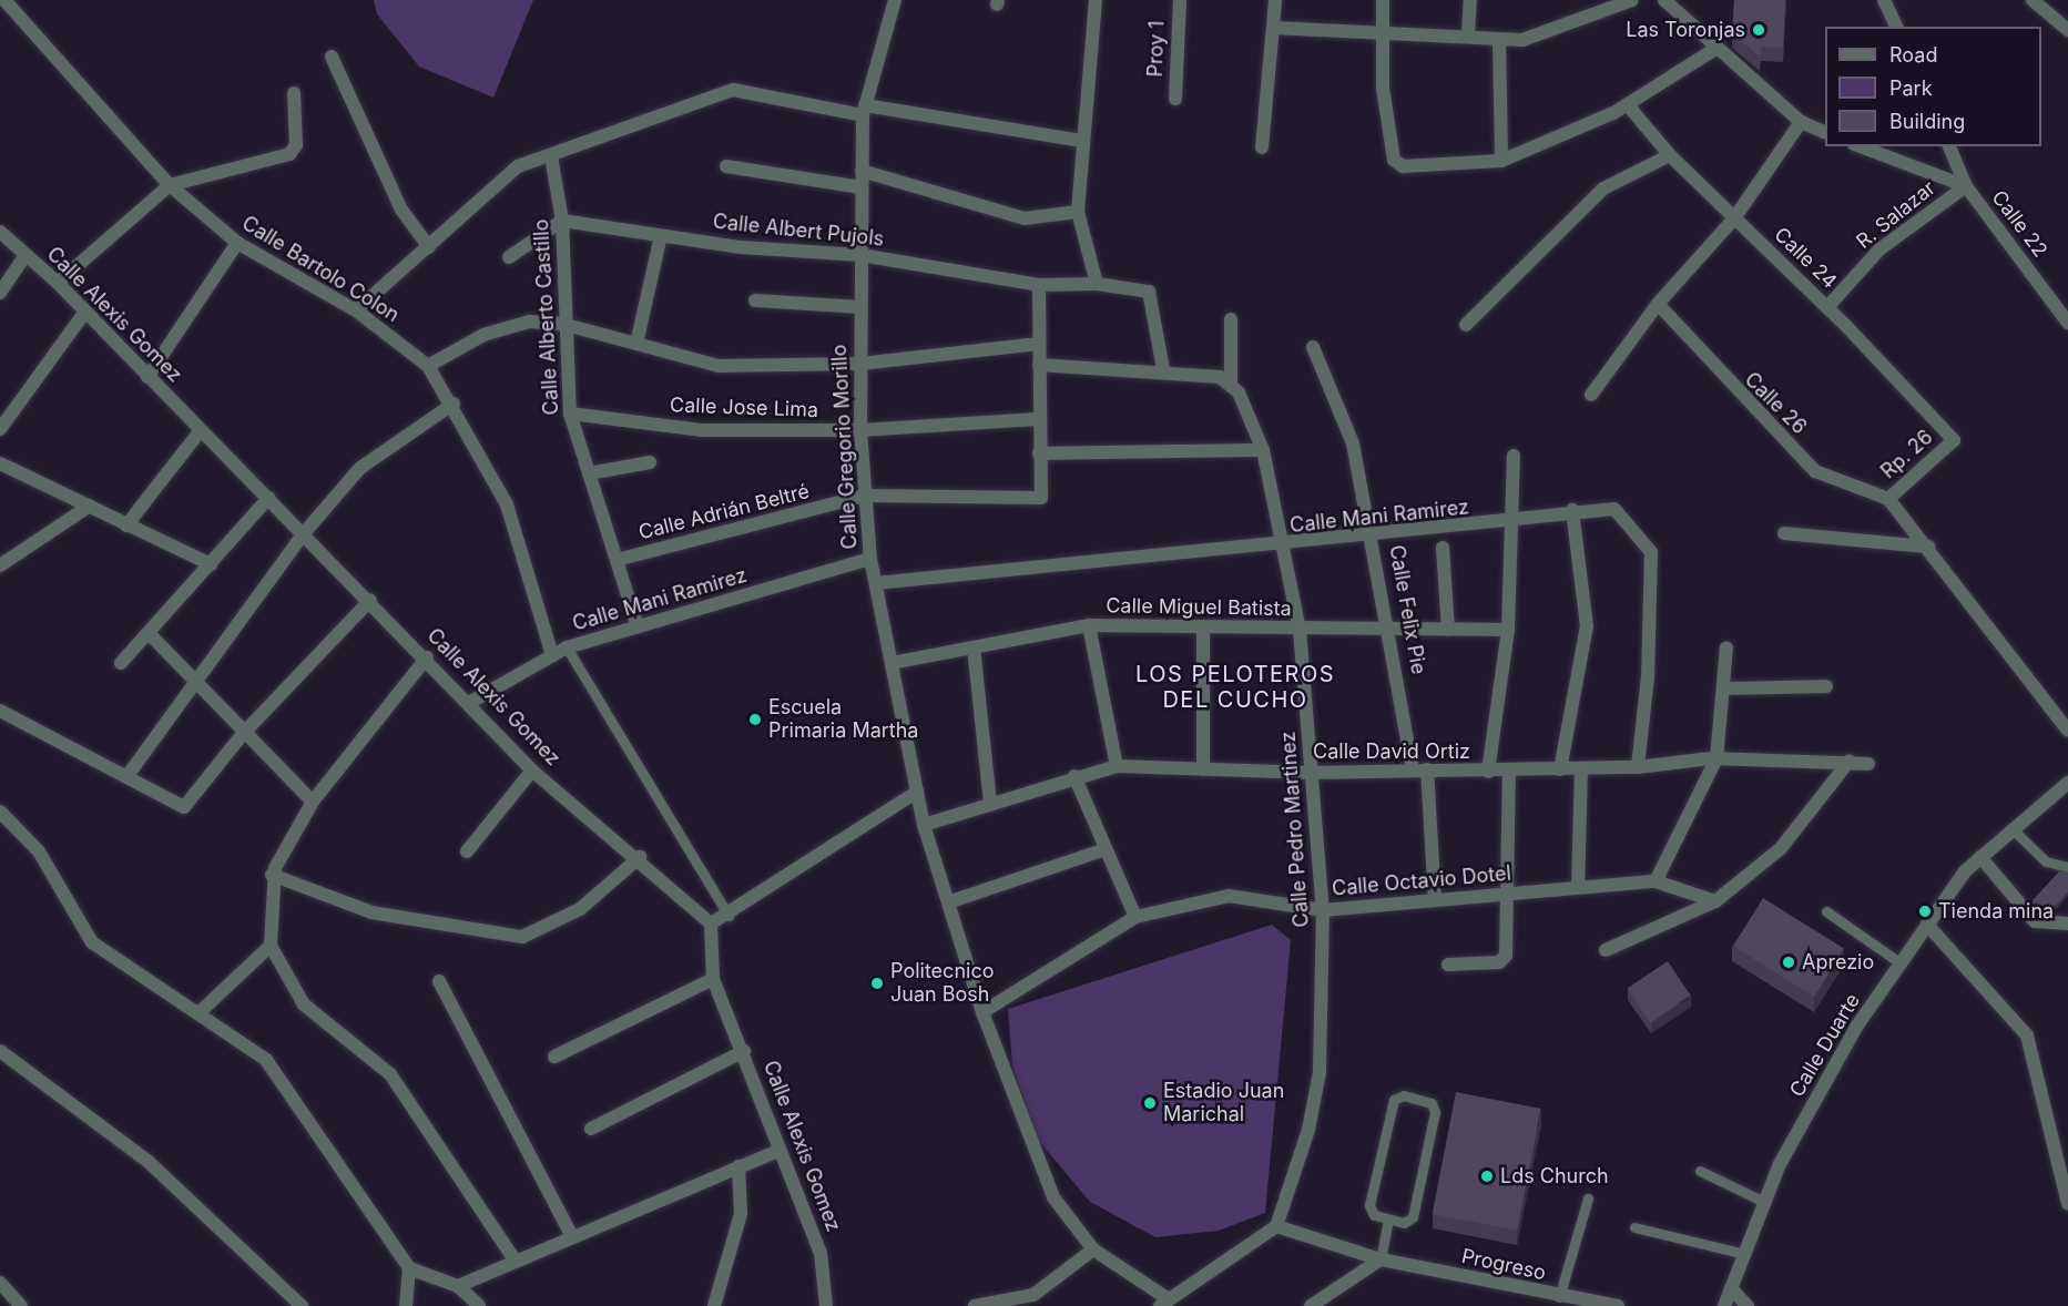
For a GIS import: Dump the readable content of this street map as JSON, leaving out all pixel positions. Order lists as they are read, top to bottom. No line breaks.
{"streets":{"street":["Proy 1","R. Salazar","Calle 22","Calle Albert Pujols","Calle 24","Calle Bartolo Colon","Calle Alexis Gomez","Calle Alberto Castillo","Calle 26","Calle Jose Lima","Calle Gregorio Morillo","Rp. 26","Calle Adrián Beltré","Calle Mani Ramirez","Calle Miguel Batista","Calle Felix Pie","Calle David Ortiz","Calle Pedro Martinez","Calle Octavio Dotel","Calle Duarte","Progreso"]},"crossings":[["R. Salazar","Calle 22"],["R. Salazar","Calle 24"],["Calle Albert Pujols","Calle Alberto Castillo"],["Calle Albert Pujols","Calle Gregorio Morillo"],["Calle 24","Rp. 26"],["Calle Bartolo Colon","Calle Mani Ramirez"],["Calle Alexis Gomez","Calle Mani Ramirez"],["Calle Alberto Castillo","Calle Jose Lima"],["Calle Alberto Castillo","Calle Adrián Beltré"],["Calle Alberto Castillo","Calle Mani Ramirez"],["Calle 26","Rp. 26"],["Calle Jose Lima","Calle Gregorio Morillo"],["Calle Gregorio Morillo","Calle Adrián Beltré"],["Calle Gregorio Morillo","Calle Mani Ramirez"],["Calle Gregorio Morillo","Calle Miguel Batista"],["Calle Gregorio Morillo","Calle David Ortiz"],["Calle Gregorio Morillo","Calle Octavio Dotel"],["Calle Mani Ramirez","Calle Felix Pie"],["Calle Mani Ramirez","Calle David Ortiz"],["Calle Mani Ramirez","Calle Pedro Martinez"],["Calle Miguel Batista","Calle Felix Pie"],["Calle Miguel Batista","Calle Pedro Martinez"],["Calle Felix Pie","Calle David Ortiz"],["Calle Felix Pie","Calle Octavio Dotel"],["Calle David Ortiz","Calle Pedro Martinez"],["Calle Pedro Martinez","Calle Octavio Dotel"],["Calle Pedro Martinez","Progreso"]],"districts":["LOS PELOTEROS DEL CUCHO"],"places":["Las Toronjas","Escuela Primaria Martha","Tienda mina","Aprezio","Politecnico Juan Bosh","Estadio Juan Marichal","Lds Church"],"legend":["Road","Park","Building"]}
